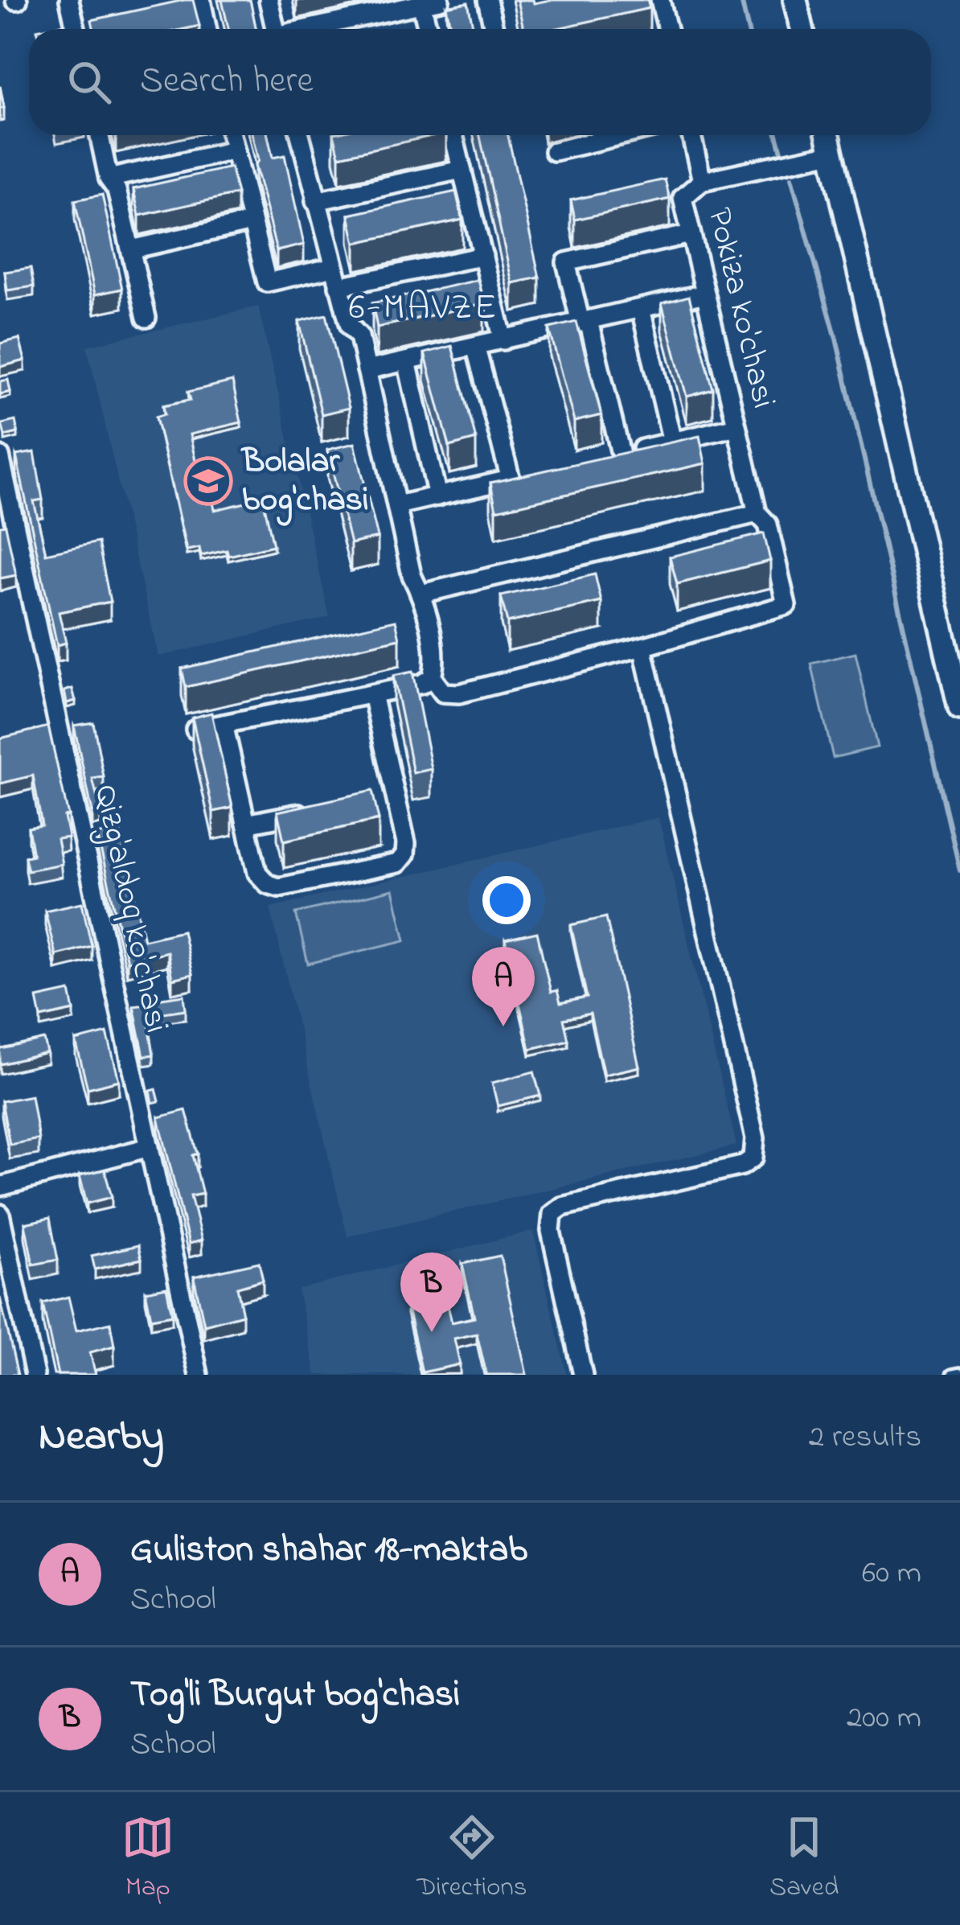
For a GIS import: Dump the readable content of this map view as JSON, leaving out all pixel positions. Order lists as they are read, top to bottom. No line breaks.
{"streets":{"street":["Pokiza ko'chasi","Qizg'aldoq ko'chasi"]},"districts":["6-MAVZE"],"places":{"school or university":["Bolalar bog'chasi"]},"page":{"search":"Search here","pins":["A","B"],"heading":["Nearby","2 results"],"list":[{"mark":"A","name":"Guliston shahar 18-maktab","note":"School","value":"60 m"},{"mark":"B","name":"Tog'li Burgut bog'chasi","note":"School","value":"200 m"}],"nav":["Map","Directions","Saved"]}}
